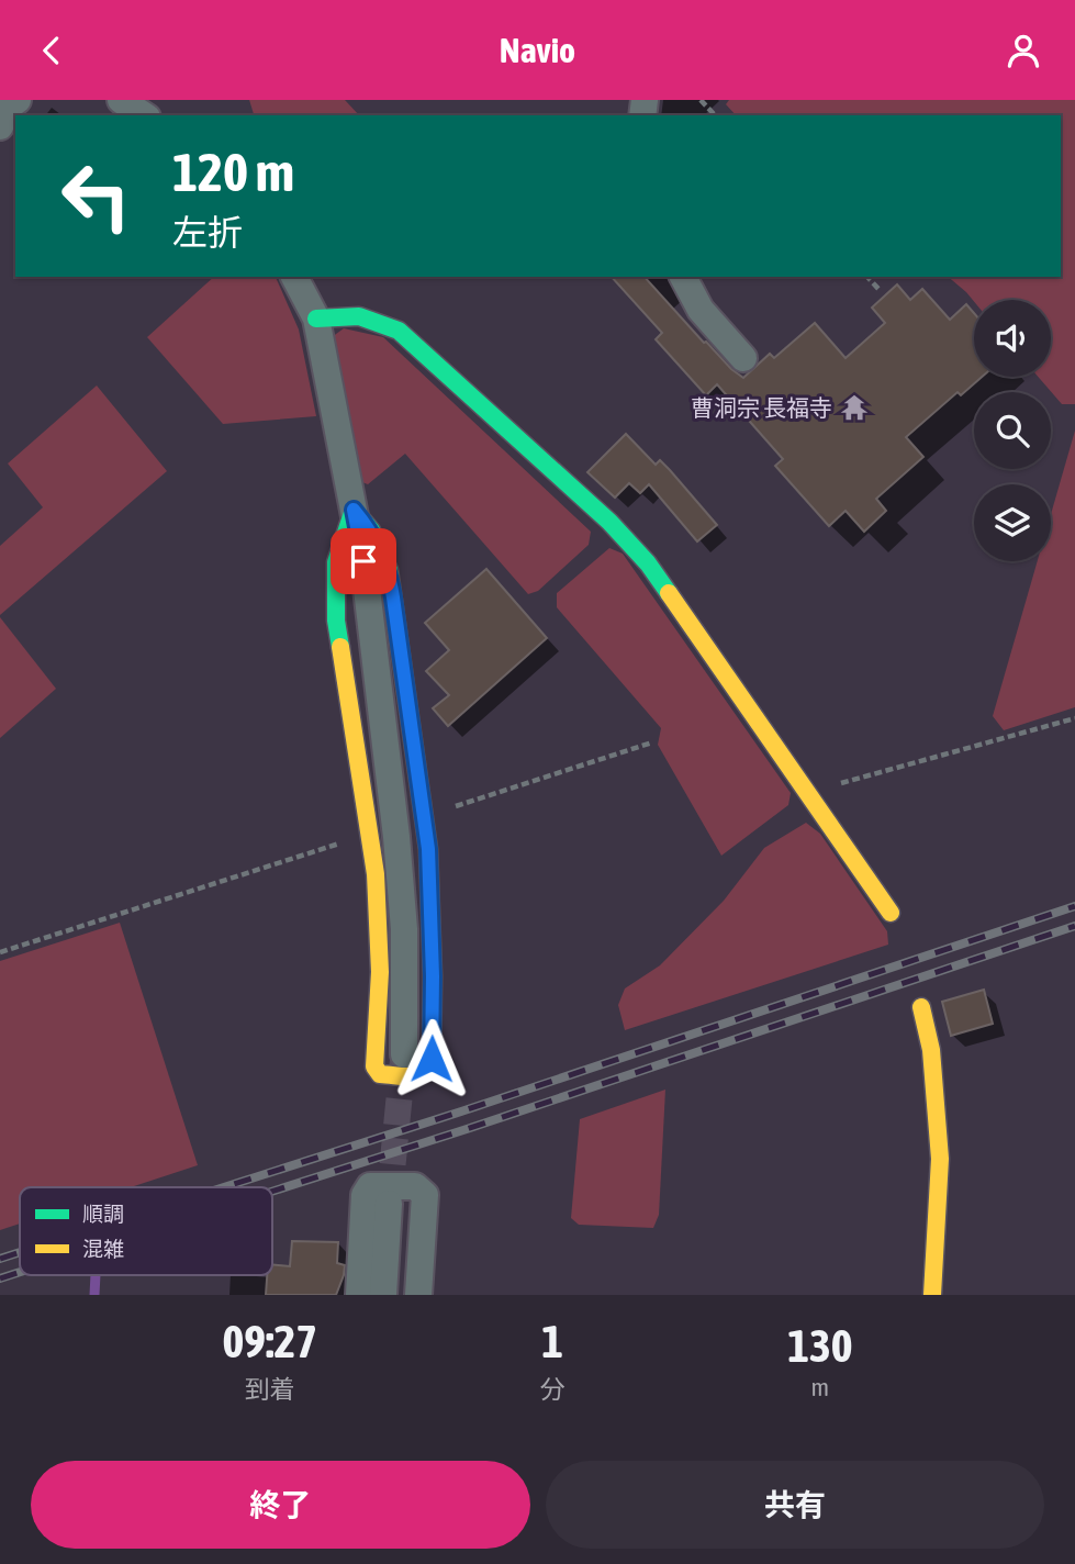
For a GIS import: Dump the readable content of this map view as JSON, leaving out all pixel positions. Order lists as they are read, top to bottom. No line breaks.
{"places":{"temple":["曹洞宗 長福寺"]},"legend":["順調","混雑"],"page":{"header":"Navio","turn":["120 m","左折"],"eta":["09:27","到着","1","分","130","m"],"buttons":["終了","共有"]}}
